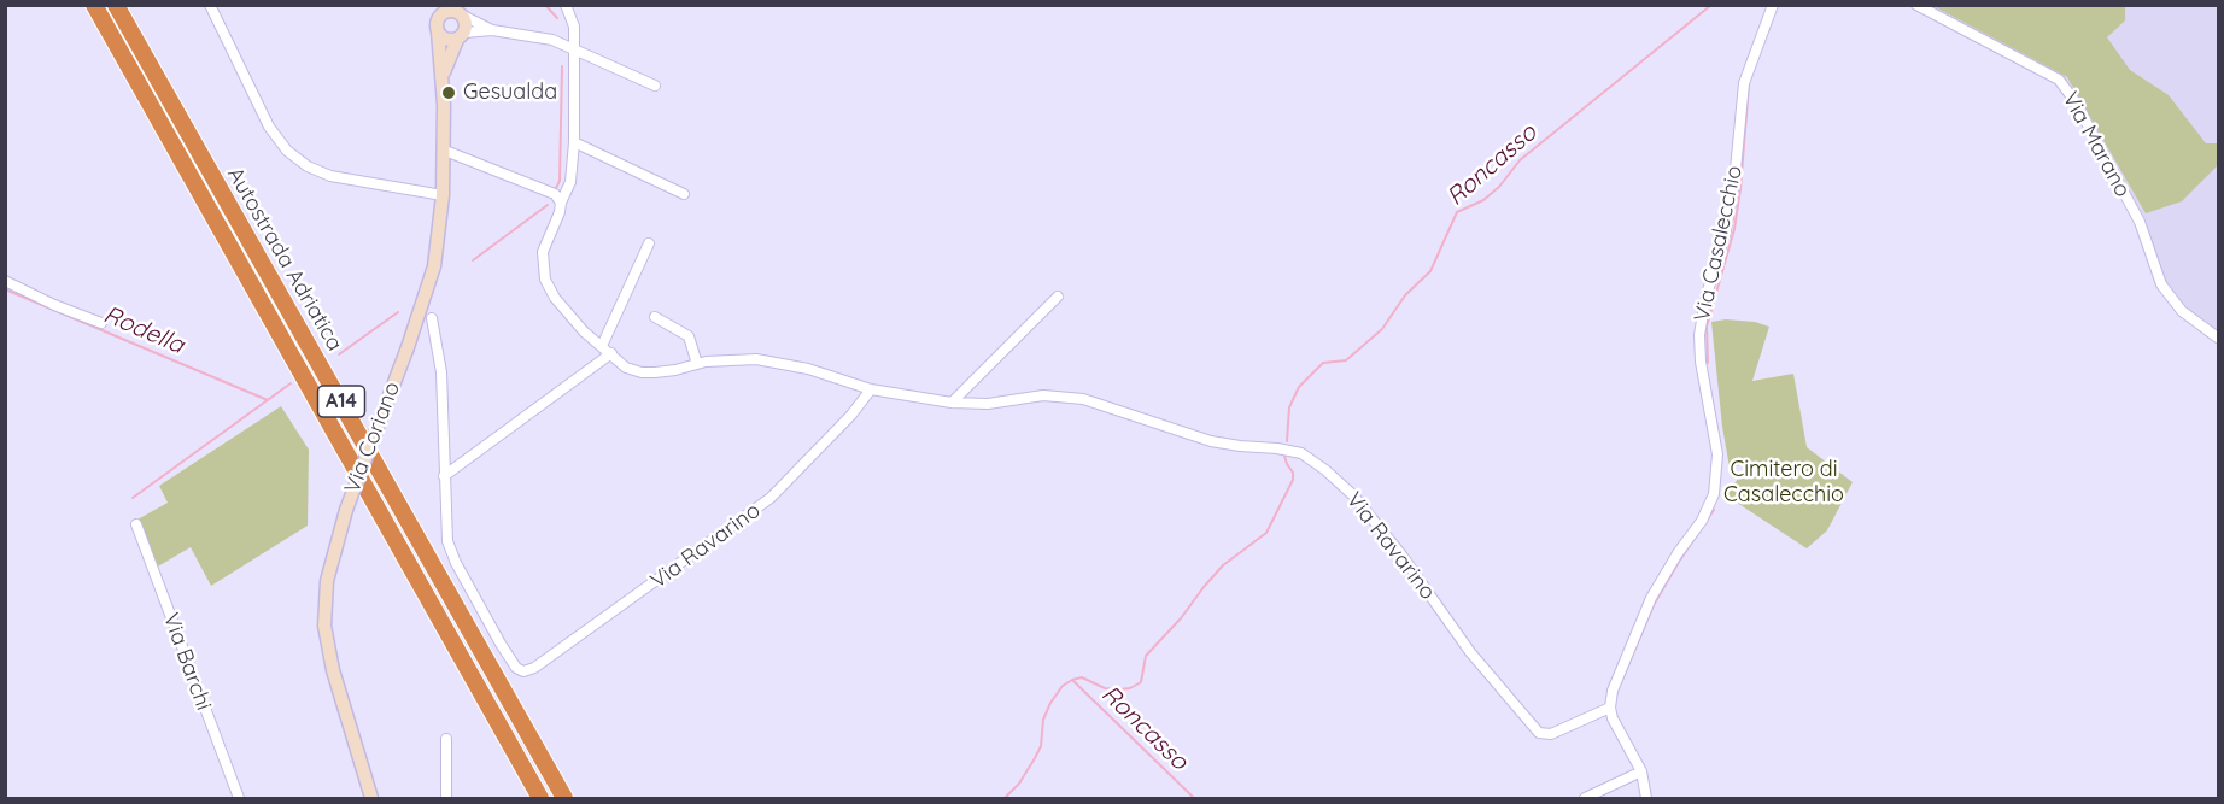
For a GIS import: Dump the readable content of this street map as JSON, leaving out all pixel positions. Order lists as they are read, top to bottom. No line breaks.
{"streets":{"highway":["Autostrada Adriatica","A14"],"main road":["Via Coriano"],"street":["Via Marano","Via Casalecchio","Via Ravarino","Via Barchi"]},"crossings":[["Via Casalecchio","Via Ravarino"]],"water":["Roncasso","Rodella"],"parks":["Cimitero di Casalecchio"],"places":["Gesualda"]}
